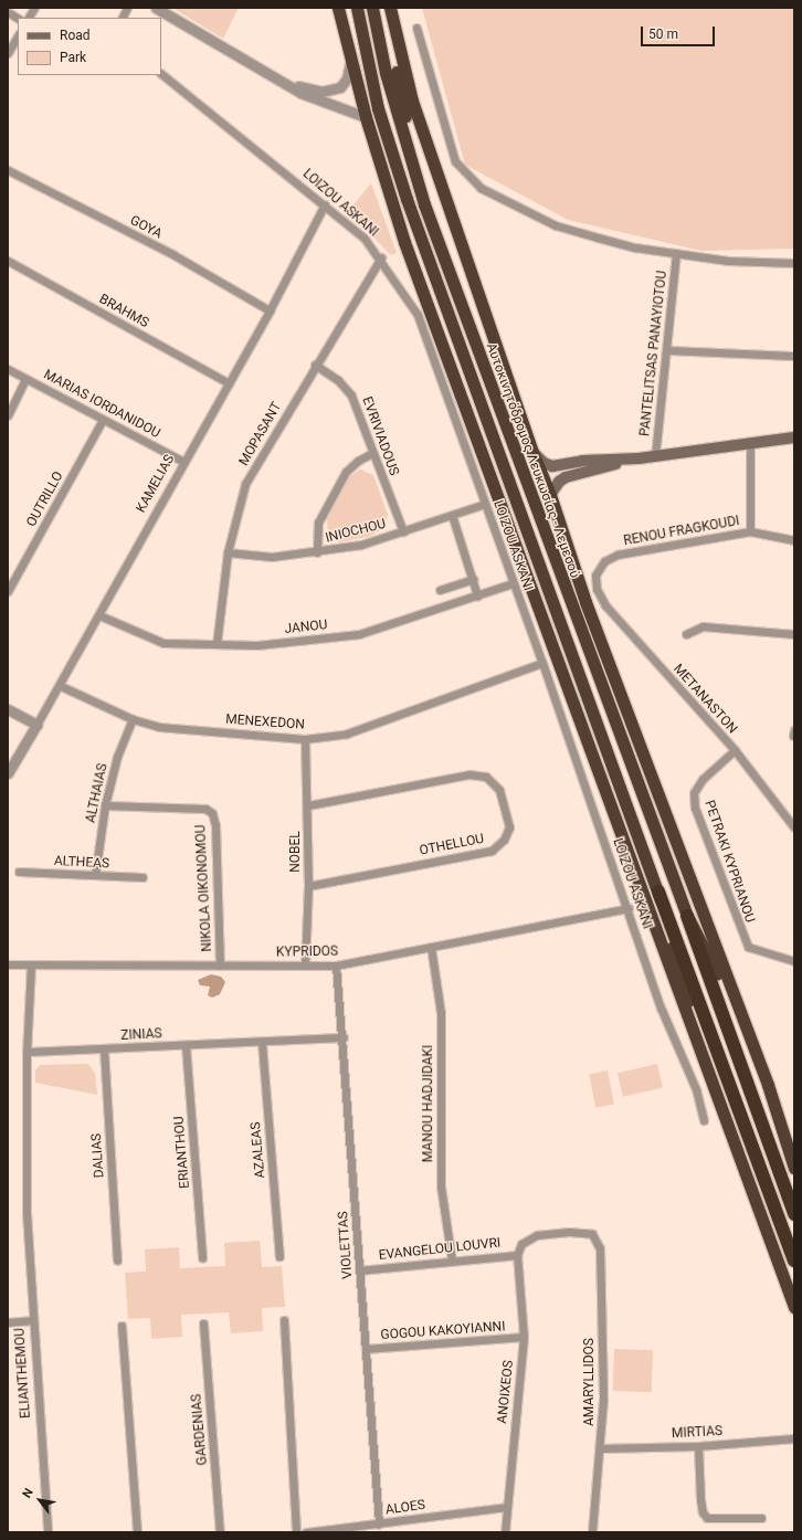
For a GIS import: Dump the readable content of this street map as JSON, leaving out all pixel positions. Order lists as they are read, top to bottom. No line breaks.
{"streets":{"highway":["Αυτοκινητόδρομος Λευκωσίας - Λεμεσού"],"street":["LOIZOU ASKANI","GOYA","BRAHMS","PANTELITSAS PANAYIOTOU","MARIAS IORDANIDOU","MOPASANT","EVRIVIADOUS","KAMELIAS","OUTRILLO","INIOCHOU","RENOU FRAGKOUDI","JANOU","METANASTON","MENEXEDON","ALTHAIAS","OTHELLOU","NOBEL","PETRAKI KYPRIANOU","ALTHEAS","NIKOLA OIKONOMOU","KYPRIDOS","ZINIAS","MANOU HADJIDAKI","AZALEAS","ERIANTHOU","DALIAS","VIOLETTAS","EVANGELOU LOUVRI","GOGOU KAKOYIANNI","ELIANTHEMOU","AMARYLLIDOS","ANOIXEOS","GARDENIAS","MIRTIAS","ALOES"]},"crossings":[["LOIZOU ASKANI","MOPASANT"],["LOIZOU ASKANI","KAMELIAS"],["LOIZOU ASKANI","INIOCHOU"],["LOIZOU ASKANI","JANOU"],["LOIZOU ASKANI","MENEXEDON"],["LOIZOU ASKANI","KYPRIDOS"],["GOYA","KAMELIAS"],["BRAHMS","KAMELIAS"],["MARIAS IORDANIDOU","KAMELIAS"],["MARIAS IORDANIDOU","OUTRILLO"],["MOPASANT","EVRIVIADOUS"],["MOPASANT","INIOCHOU"],["MOPASANT","JANOU"],["EVRIVIADOUS","INIOCHOU"],["KAMELIAS","JANOU"],["KAMELIAS","MENEXEDON"],["RENOU FRAGKOUDI","METANASTON"],["METANASTON","PETRAKI KYPRIANOU"],["MENEXEDON","ALTHAIAS"],["MENEXEDON","NOBEL"],["ALTHAIAS","ALTHEAS"],["ALTHAIAS","NIKOLA OIKONOMOU"],["OTHELLOU","NOBEL"],["NOBEL","KYPRIDOS"],["NIKOLA OIKONOMOU","KYPRIDOS"],["KYPRIDOS","MANOU HADJIDAKI"],["KYPRIDOS","VIOLETTAS"],["ZINIAS","AZALEAS"],["ZINIAS","ERIANTHOU"],["ZINIAS","DALIAS"],["ZINIAS","VIOLETTAS"],["ZINIAS","ELIANTHEMOU"],["MANOU HADJIDAKI","EVANGELOU LOUVRI"],["VIOLETTAS","EVANGELOU LOUVRI"],["VIOLETTAS","GOGOU KAKOYIANNI"],["VIOLETTAS","ALOES"],["EVANGELOU LOUVRI","AMARYLLIDOS"],["EVANGELOU LOUVRI","ANOIXEOS"],["GOGOU KAKOYIANNI","ANOIXEOS"],["AMARYLLIDOS","MIRTIAS"],["ANOIXEOS","ALOES"]],"legend":["Road","Park"],"scale_bar":"50 m","north":"top left"}
